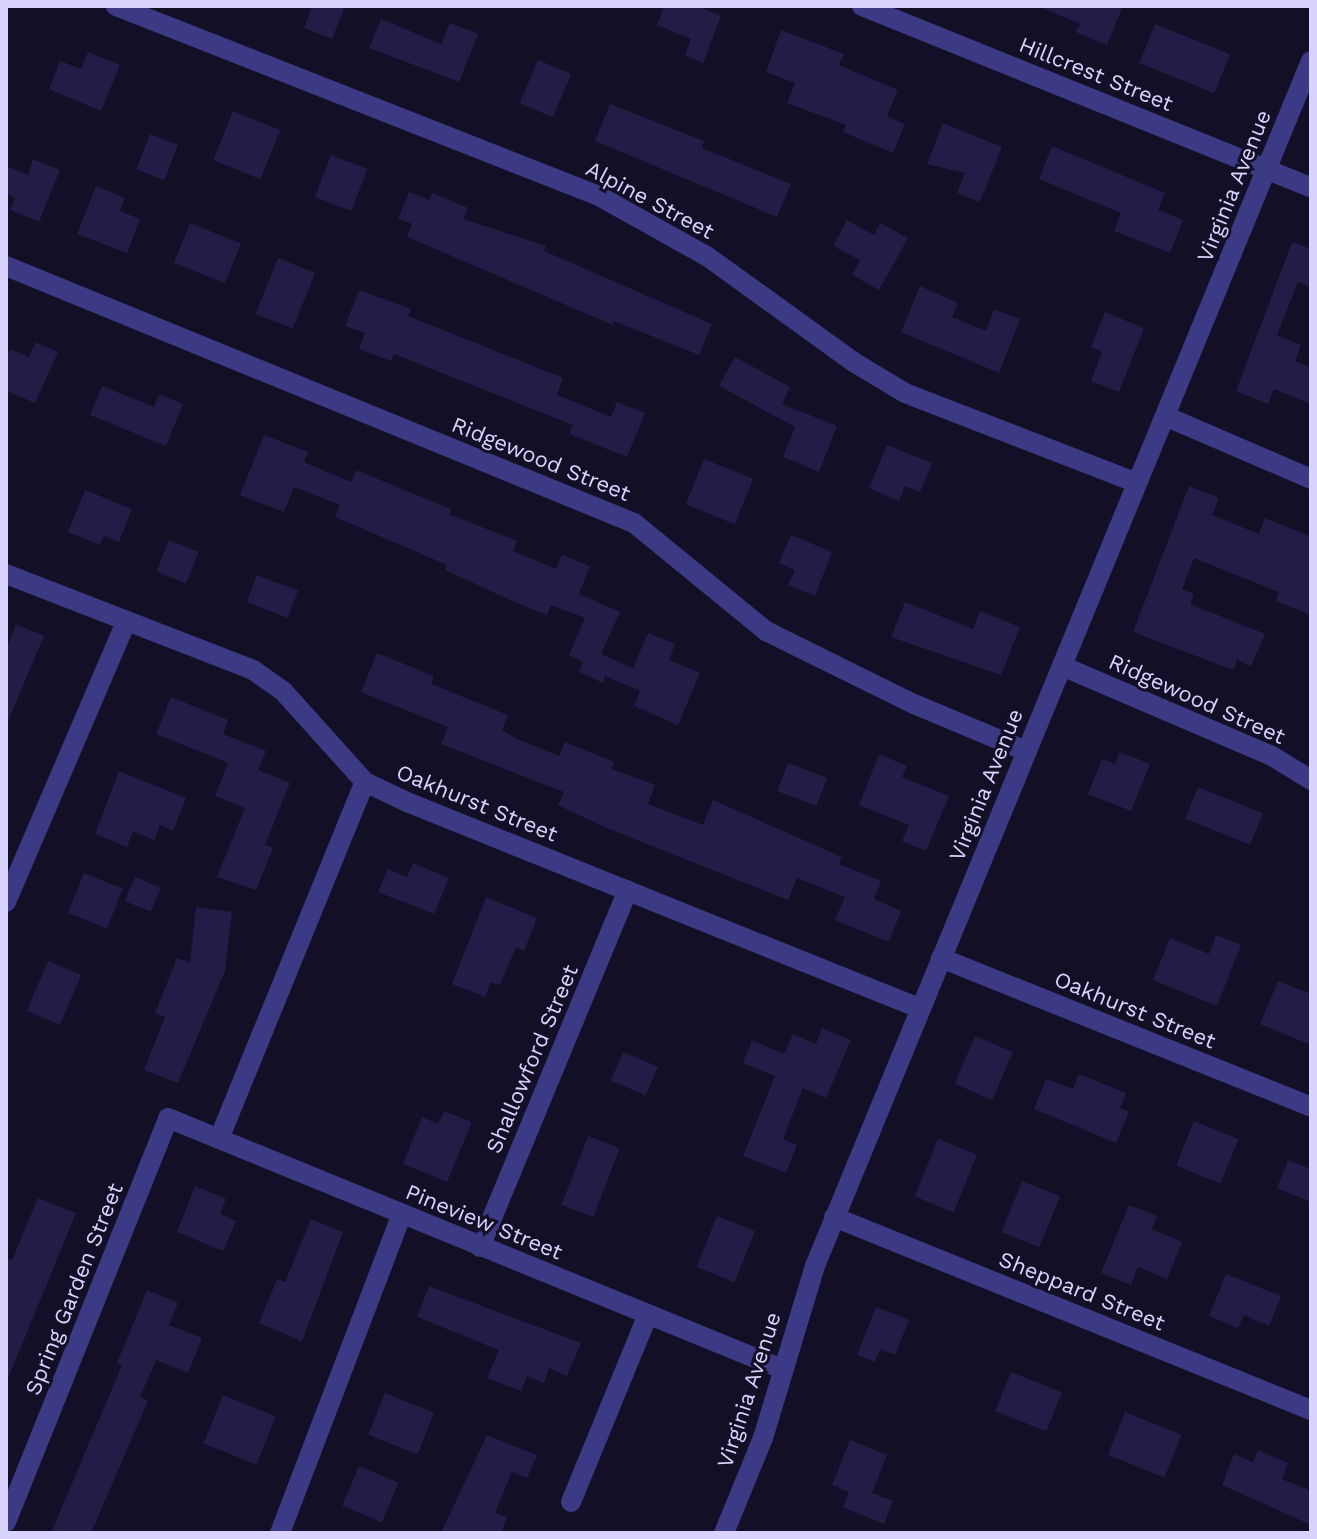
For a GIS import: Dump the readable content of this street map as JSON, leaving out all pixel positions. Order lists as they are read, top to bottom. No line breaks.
{"streets":{"street":["Hillcrest Street","Virginia Avenue","Alpine Street","Ridgewood Street","Oakhurst Street","Shallowford Street","Pineview Street","Spring Garden Street","Sheppard Street"]},"crossings":[["Hillcrest Street","Virginia Avenue"],["Virginia Avenue","Alpine Street"],["Virginia Avenue","Ridgewood Street"],["Virginia Avenue","Oakhurst Street"],["Virginia Avenue","Pineview Street"],["Virginia Avenue","Sheppard Street"],["Oakhurst Street","Shallowford Street"],["Shallowford Street","Pineview Street"],["Pineview Street","Spring Garden Street"]]}
